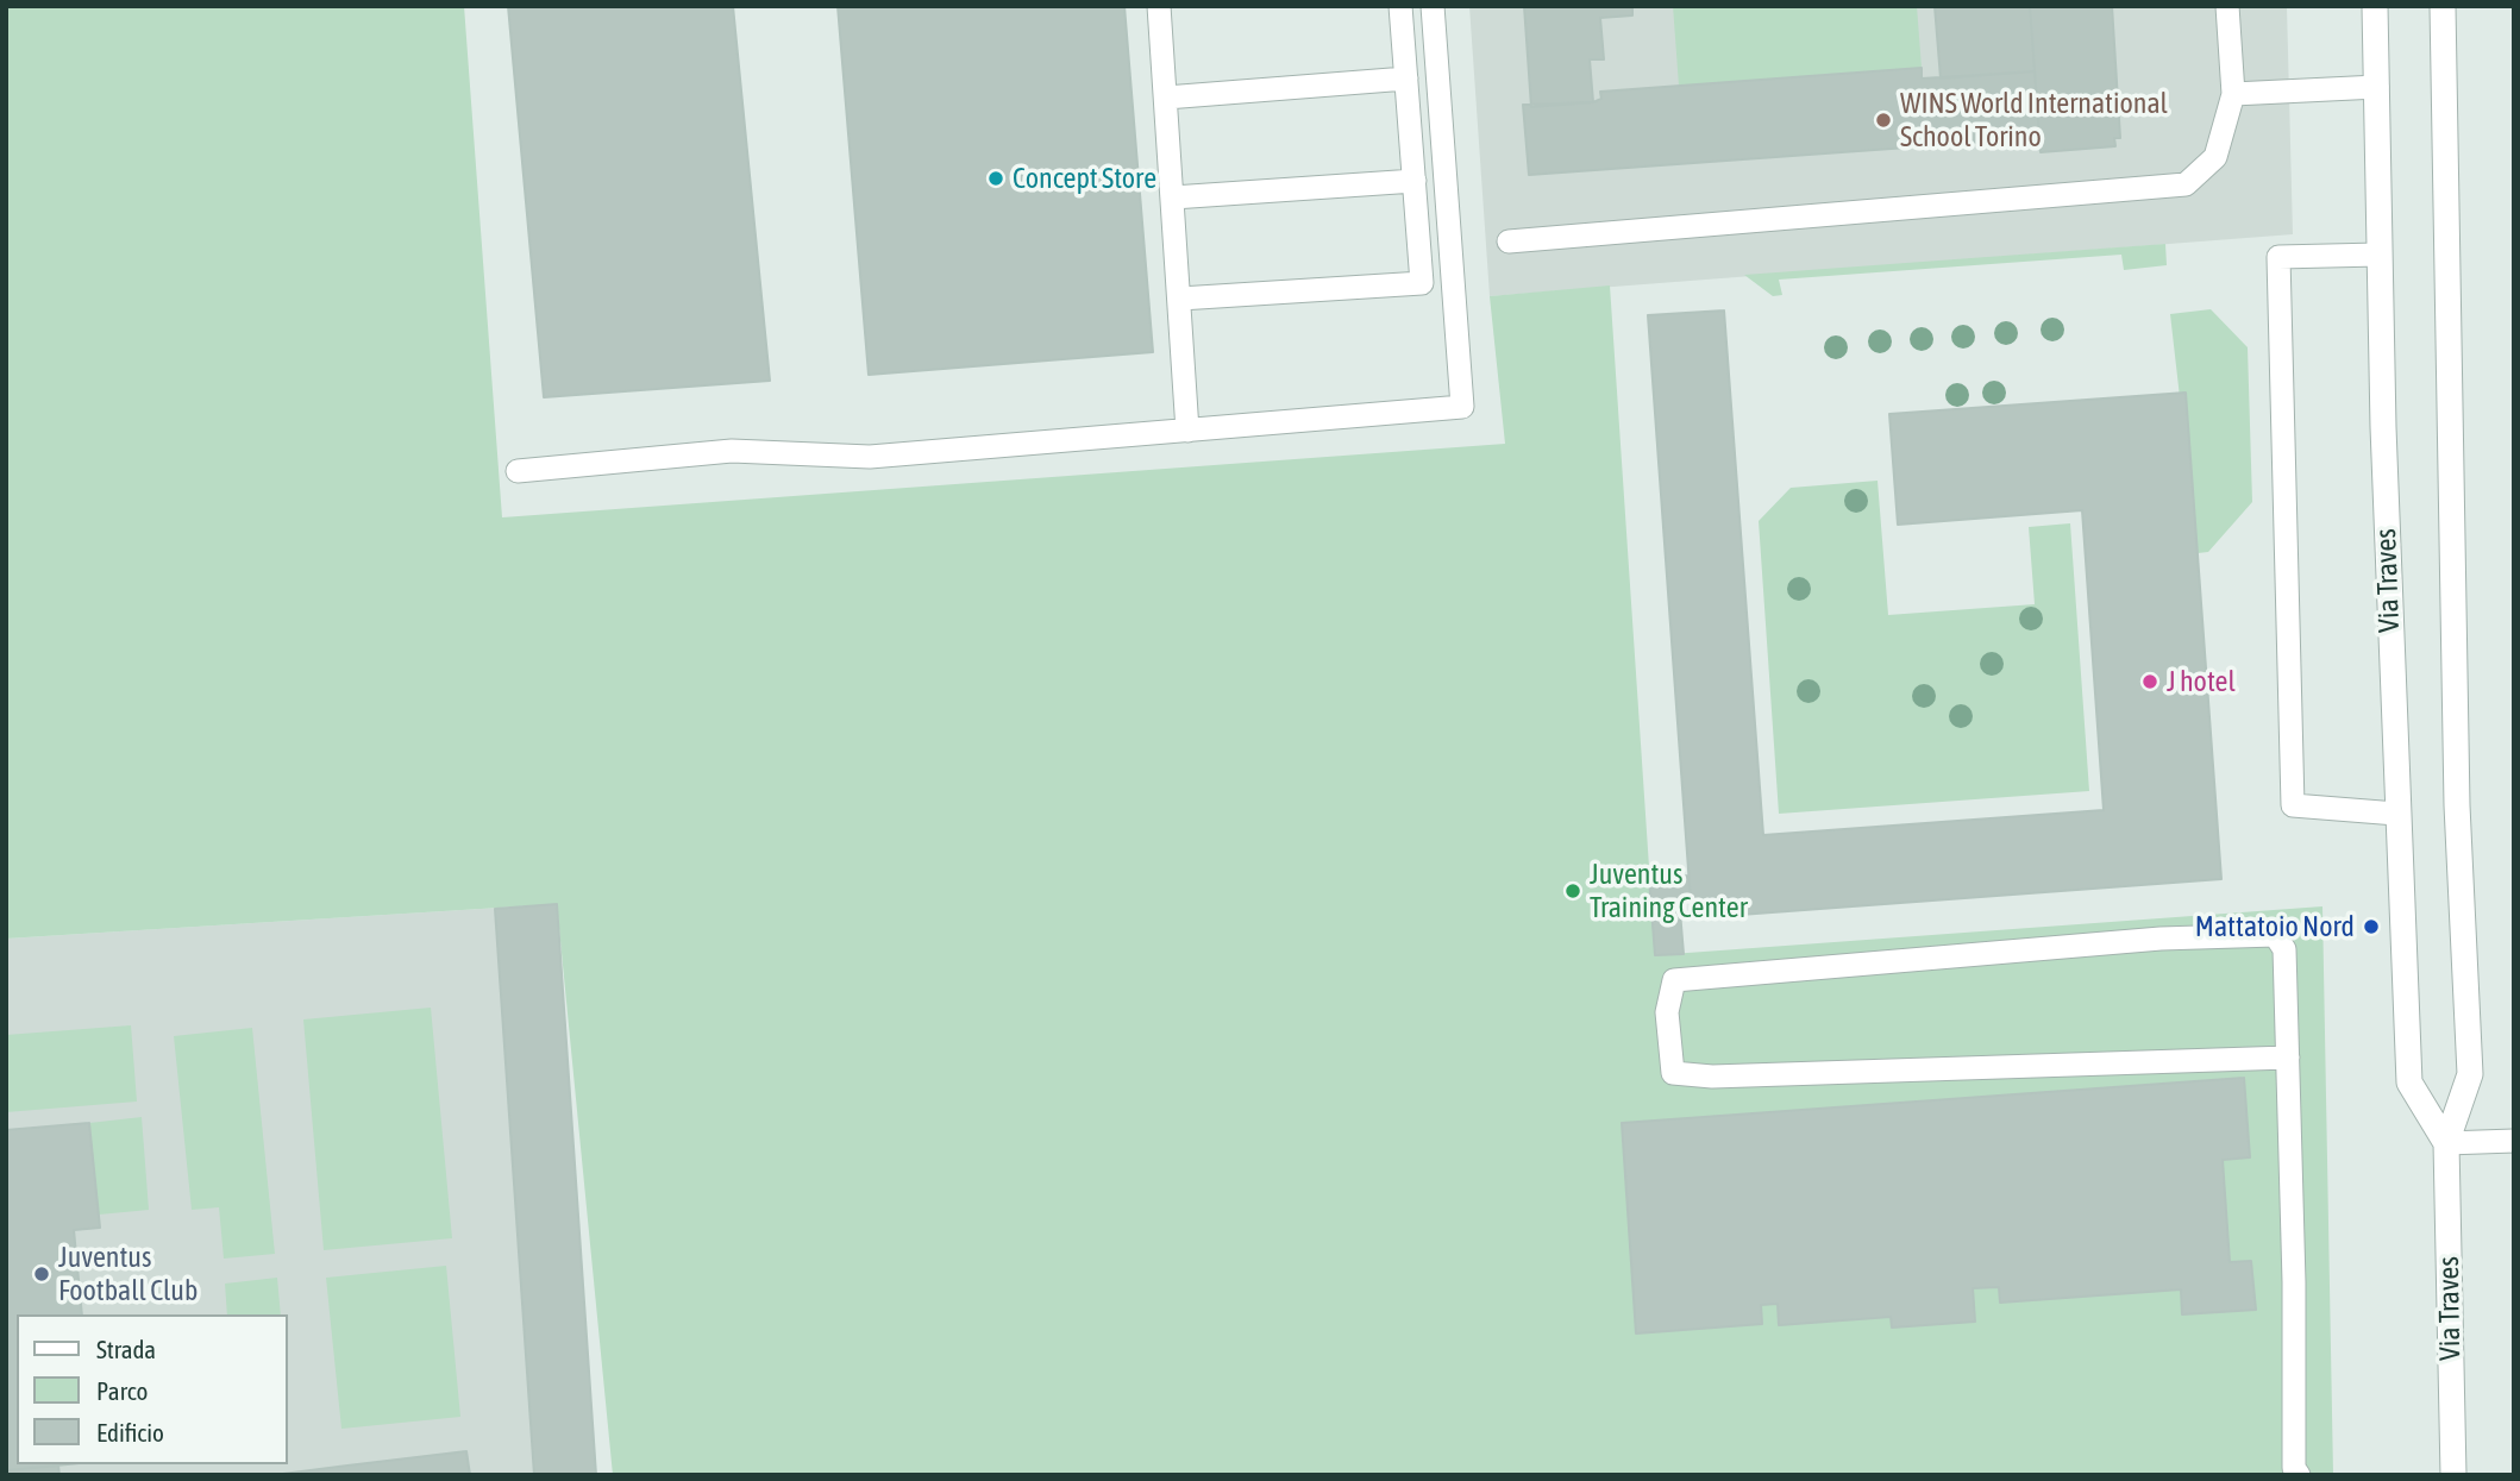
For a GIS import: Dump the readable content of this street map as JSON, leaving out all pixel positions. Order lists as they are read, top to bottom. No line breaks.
{"streets":{"street":["Via Traves"]},"places":["WINS World International School Torino","Concept Store","J hotel","Juventus Training Center","Mattatoio Nord","Juventus Football Club"],"legend":["Strada","Parco","Edificio"]}
